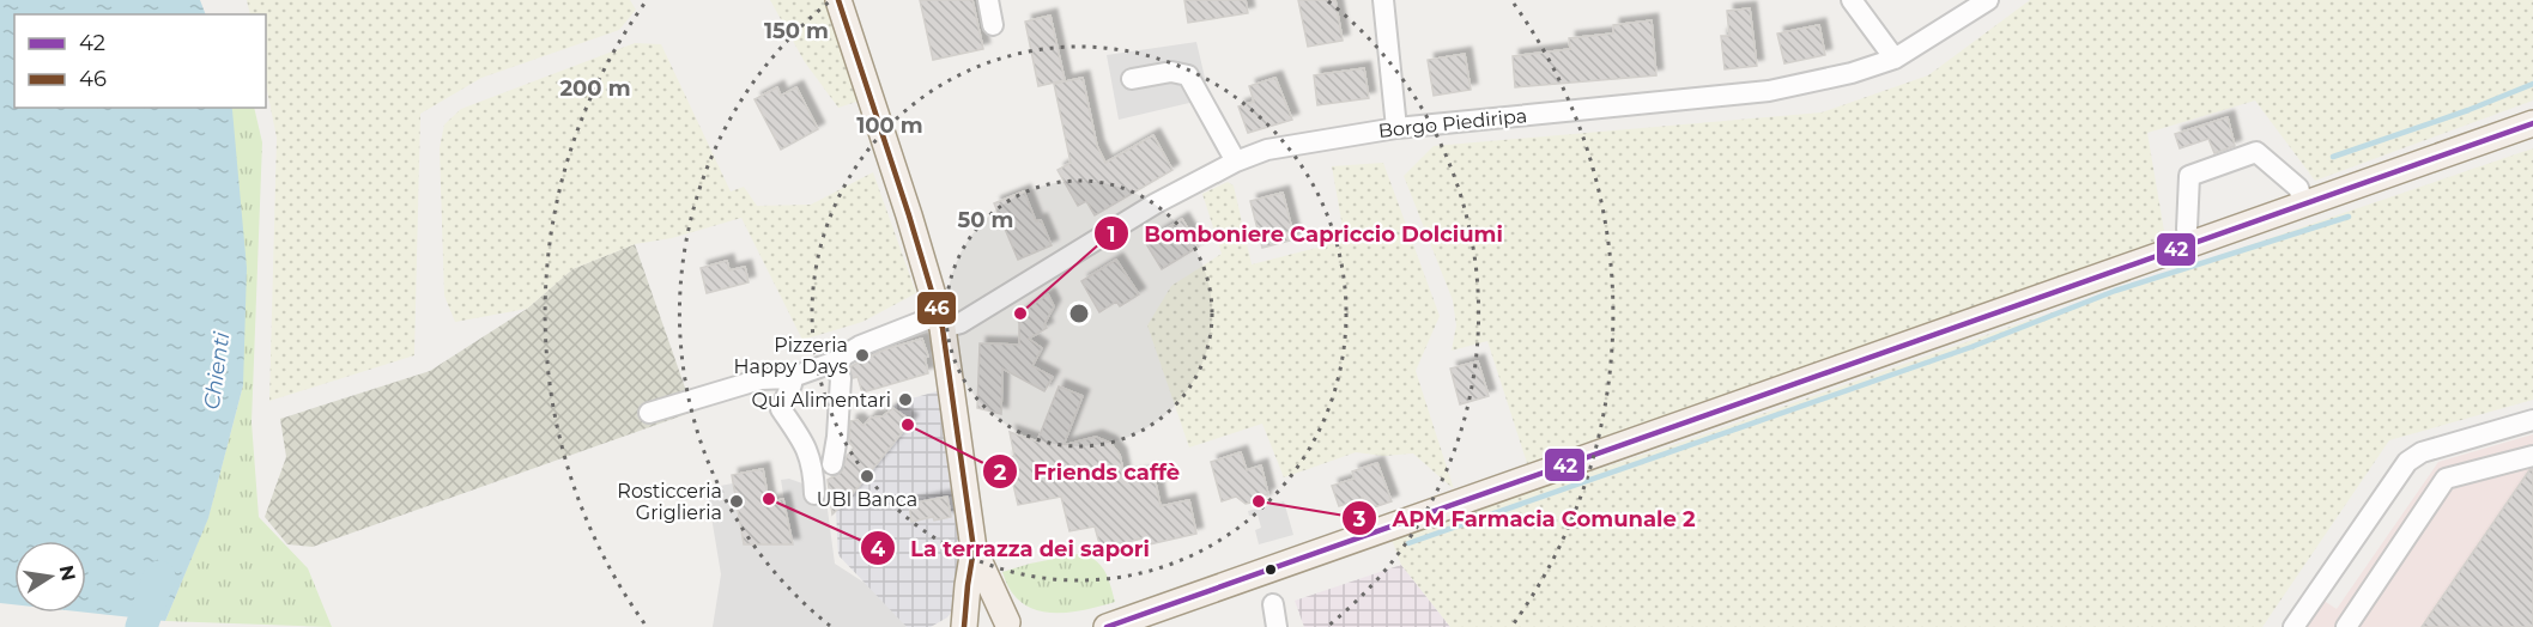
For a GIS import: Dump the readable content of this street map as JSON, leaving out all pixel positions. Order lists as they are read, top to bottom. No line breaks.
{"streets":{"street":["Borgo Piediripa"]},"water":["Chienti"],"places":["Bomboniere Capriccio Dolciumi","Pizzeria Happy Days","Qui Alimentari","Friends caffè","UBI Banca","La terrazza dei sapori","Rosticceria Griglieria","APM Farmacia Comunale 2"],"lines":["transit line 46","transit line 42"],"legend":["42","46"],"north":"right","rings":["150 m","200 m","100 m","50 m"]}
